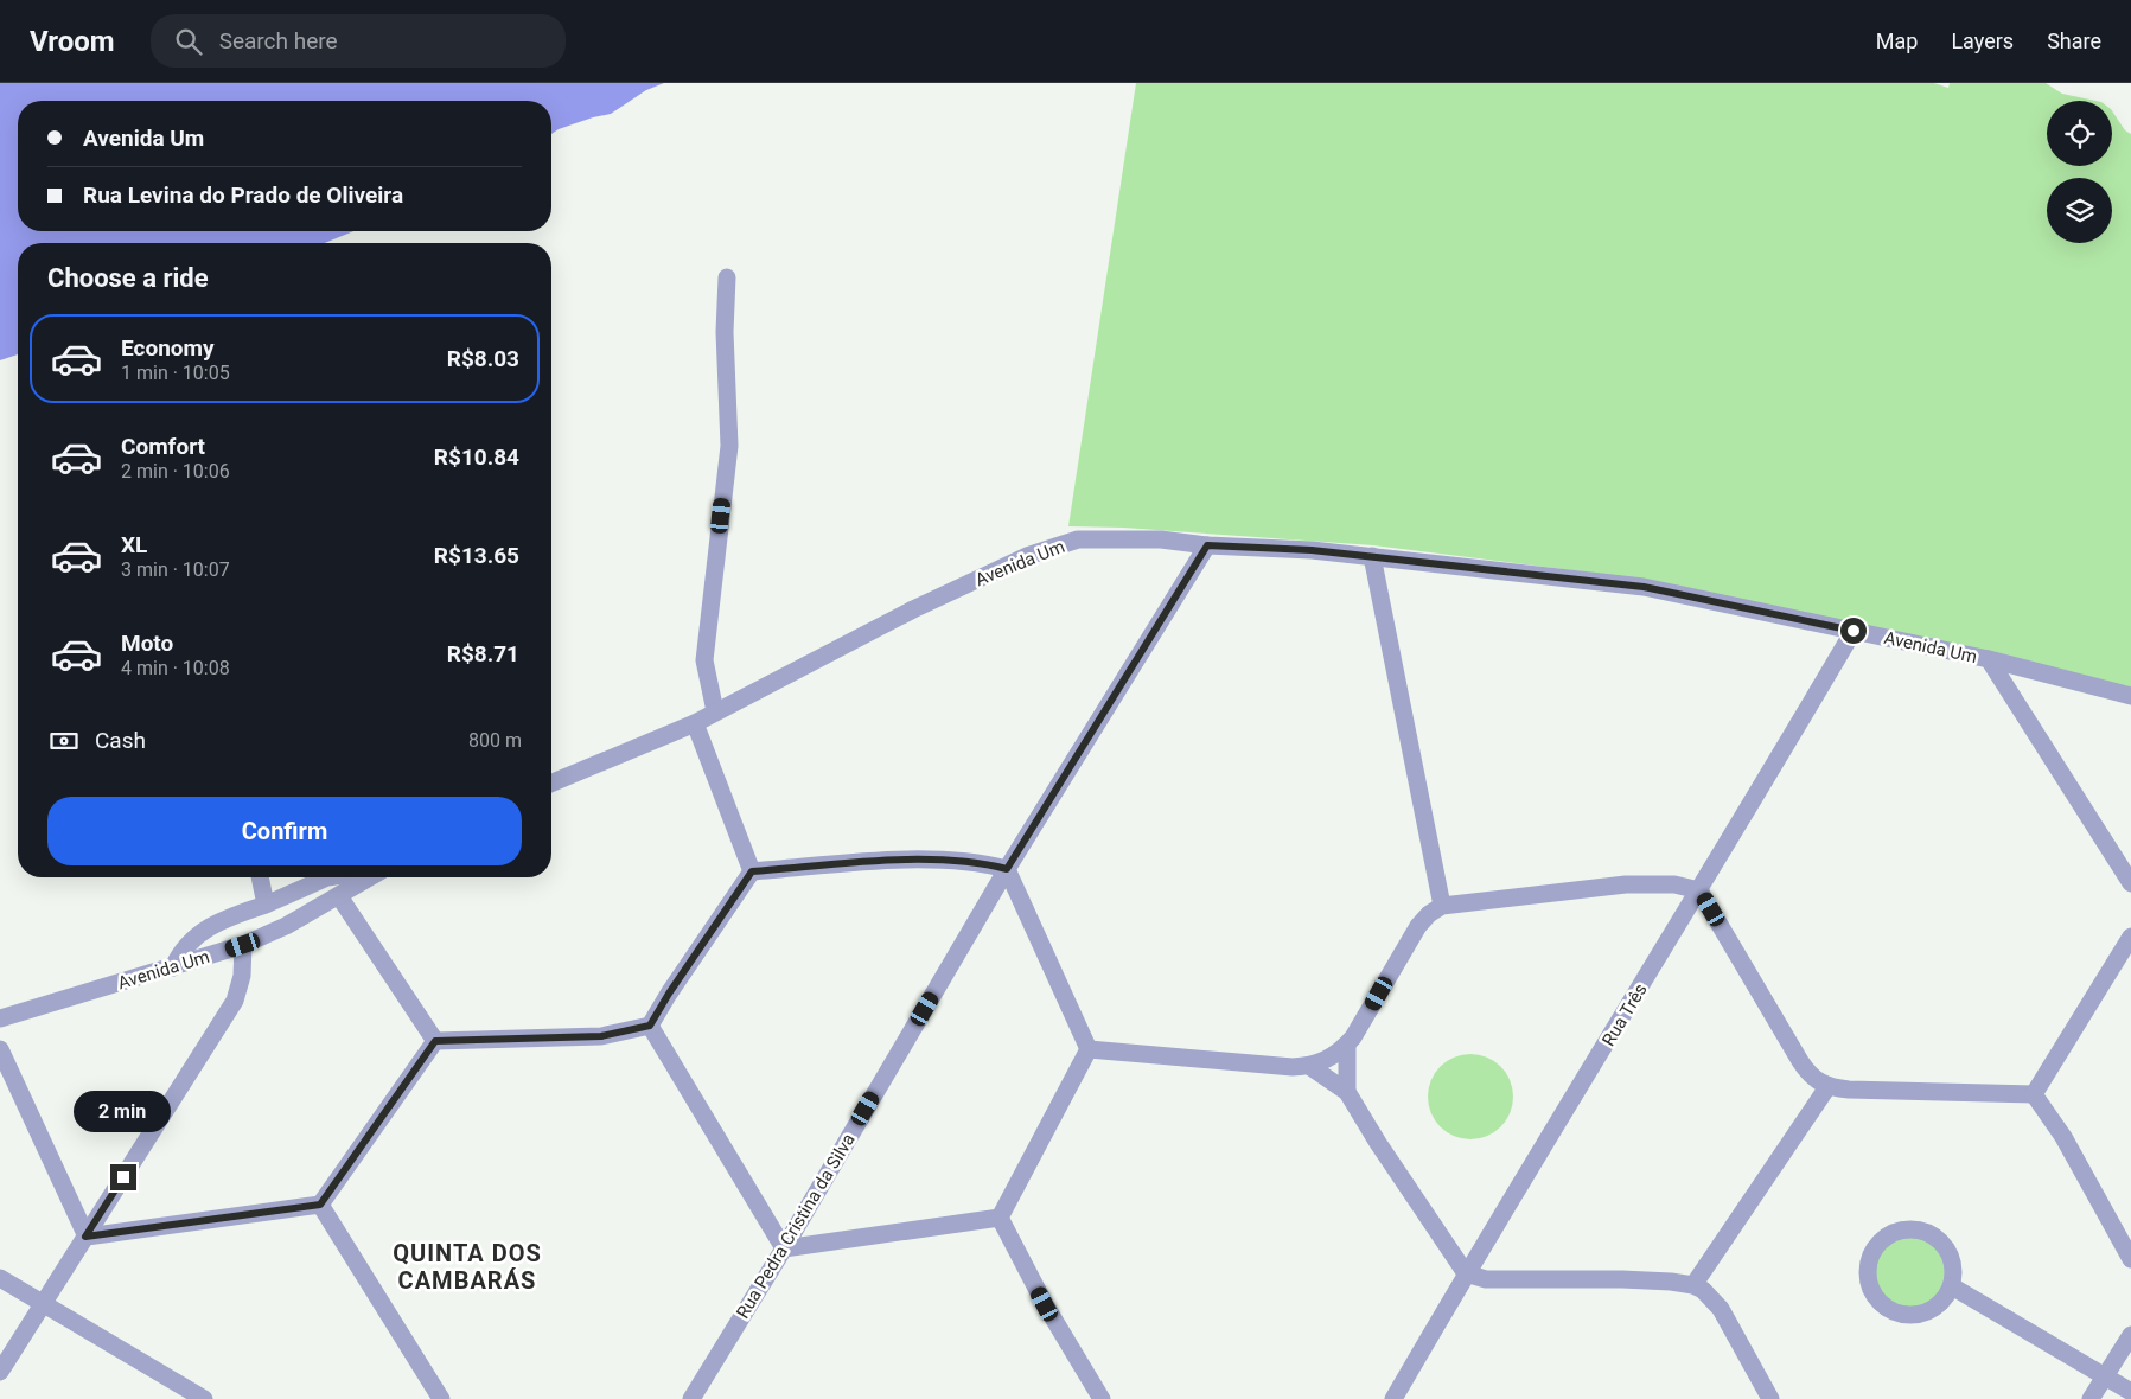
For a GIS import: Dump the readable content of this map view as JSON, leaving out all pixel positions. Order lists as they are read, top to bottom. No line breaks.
{"streets":{"street":["Avenida Um","Rua Três","Rua Pedra Cristina da Silva"]},"crossings":[["Avenida Um","Rua Três"],["Avenida Um","Rua Pedra Cristina da Silva"]],"districts":["QUINTA DOS CAMBARÁS"],"page":{"header":"Vroom","search":"Search here","nav":["Map","Layers","Share"],"banner":["Avenida Um","Rua Levina do Prado de Oliveira"],"heading":"Choose a ride","list":[{"name":"Economy","note":"1 min · 10:05","value":"R$8.03"},{"name":"Comfort","note":"2 min · 10:06","value":"R$10.84"},{"name":"XL","note":"3 min · 10:07","value":"R$13.65"},{"name":"Moto","note":"4 min · 10:08","value":"R$8.71"}],"pay":["Cash","800 m"],"buttons":"Confirm","bubble":"2 min"}}
